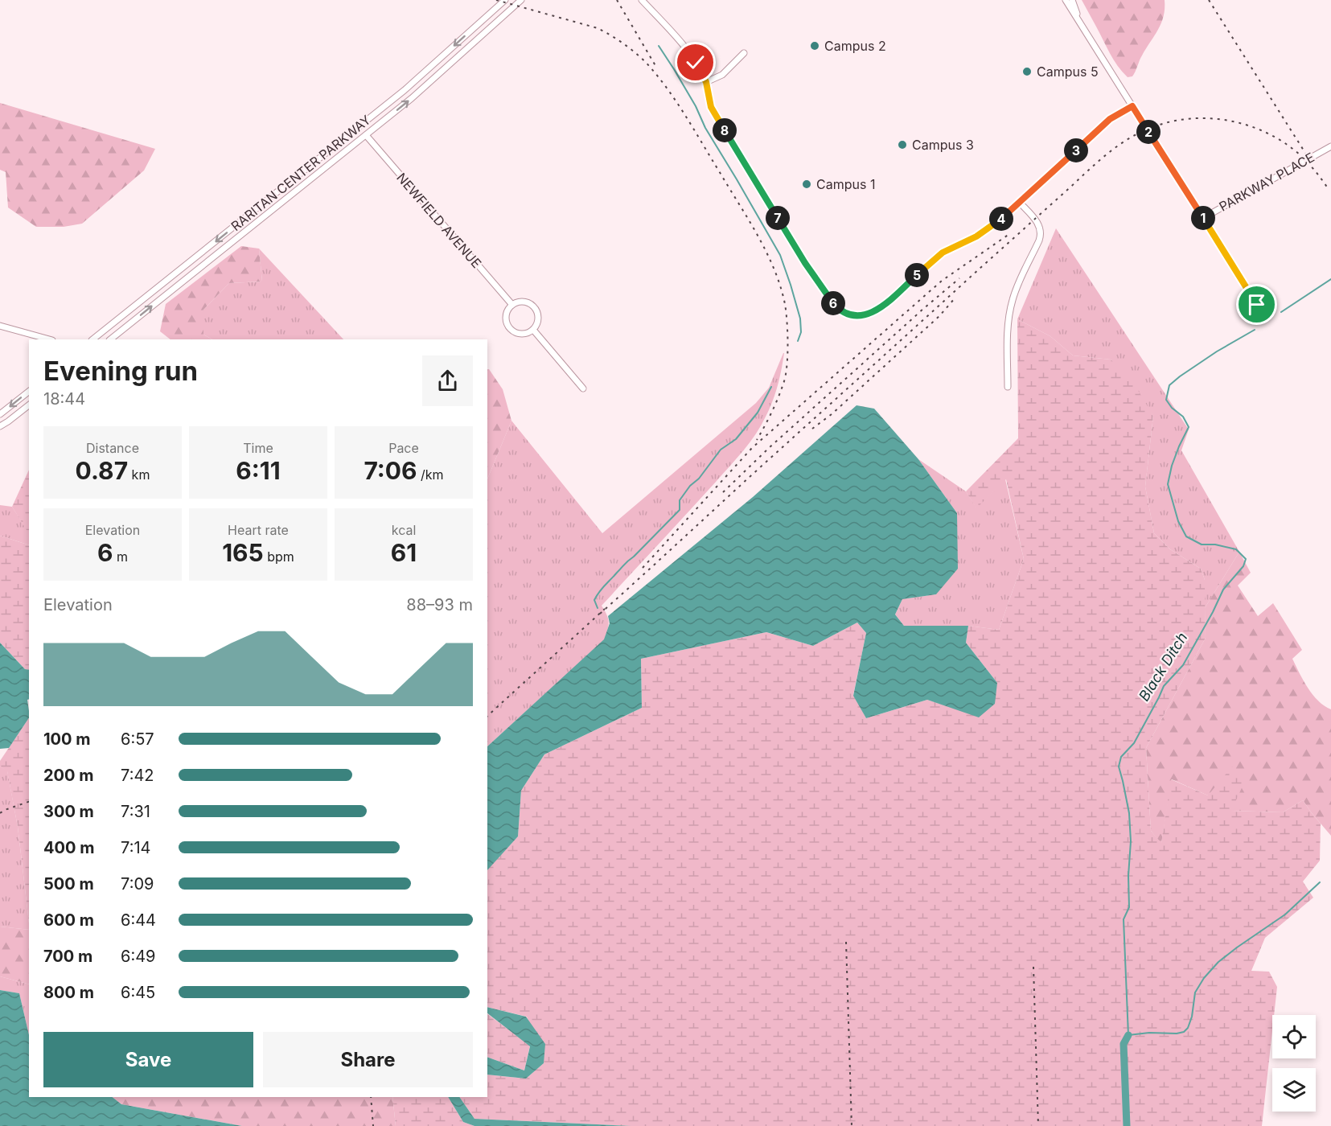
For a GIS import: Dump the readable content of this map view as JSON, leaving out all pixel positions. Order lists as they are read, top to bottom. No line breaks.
{"streets":{"street":["RARITAN CENTER PARKWAY","PARKWAY PLACE","NEWFIELD AVENUE"]},"crossings":[["RARITAN CENTER PARKWAY","NEWFIELD AVENUE"]],"water":["Black Ditch"],"places":["Campus 2","Campus 5","Campus 3","Campus 1"],"page":{"pins":["8","2","3","1","7","4","5","6"],"heading":["Evening run","18:44"],"stats":[["Distance","0.87 km"],["Time","6:11"],["Pace","7:06 /km"],["Elevation","6 m"],["Heart rate","165 bpm"],["kcal","61"]],"chart":["Elevation","88–93 m"],"list":[{"name":"100 m","note":"6:57"},{"name":"200 m","note":"7:42"},{"name":"300 m","note":"7:31"},{"name":"400 m","note":"7:14"},{"name":"500 m","note":"7:09"},{"name":"600 m","note":"6:44"},{"name":"700 m","note":"6:49"},{"name":"800 m","note":"6:45"}],"buttons":["Save","Share"]}}
